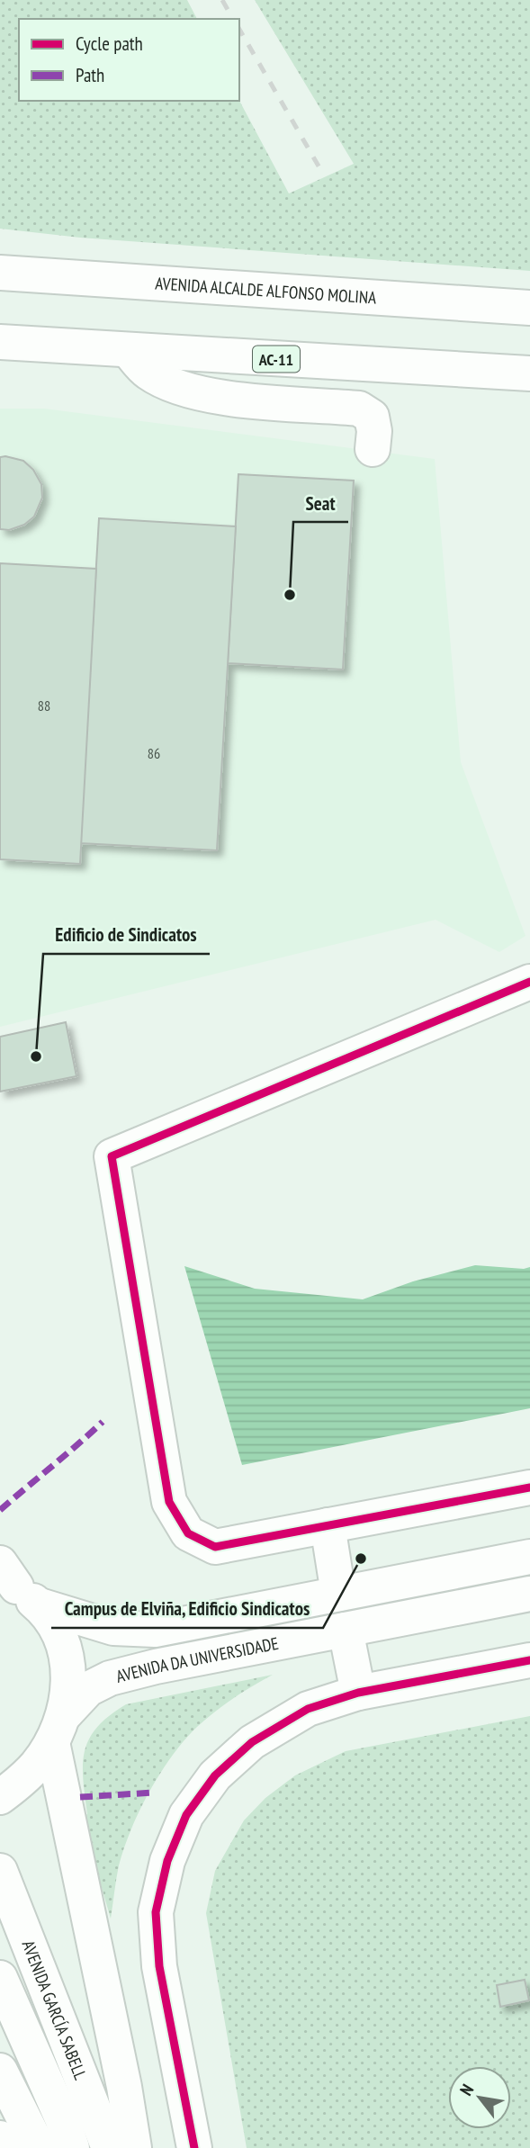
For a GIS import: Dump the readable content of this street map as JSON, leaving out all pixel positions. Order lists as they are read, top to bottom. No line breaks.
{"streets":{"main road":["AVENIDA ALCALDE ALFONSO MOLINA","AC-11","AVENIDA DA UNIVERSIDADE","AVENIDA GARCÍA SABELL"]},"places":["Seat","Edificio de Sindicatos","Campus de Elviña, Edificio Sindicatos"],"house_numbers":["88","86"],"legend":["Cycle path","Path"],"north":"top left"}
